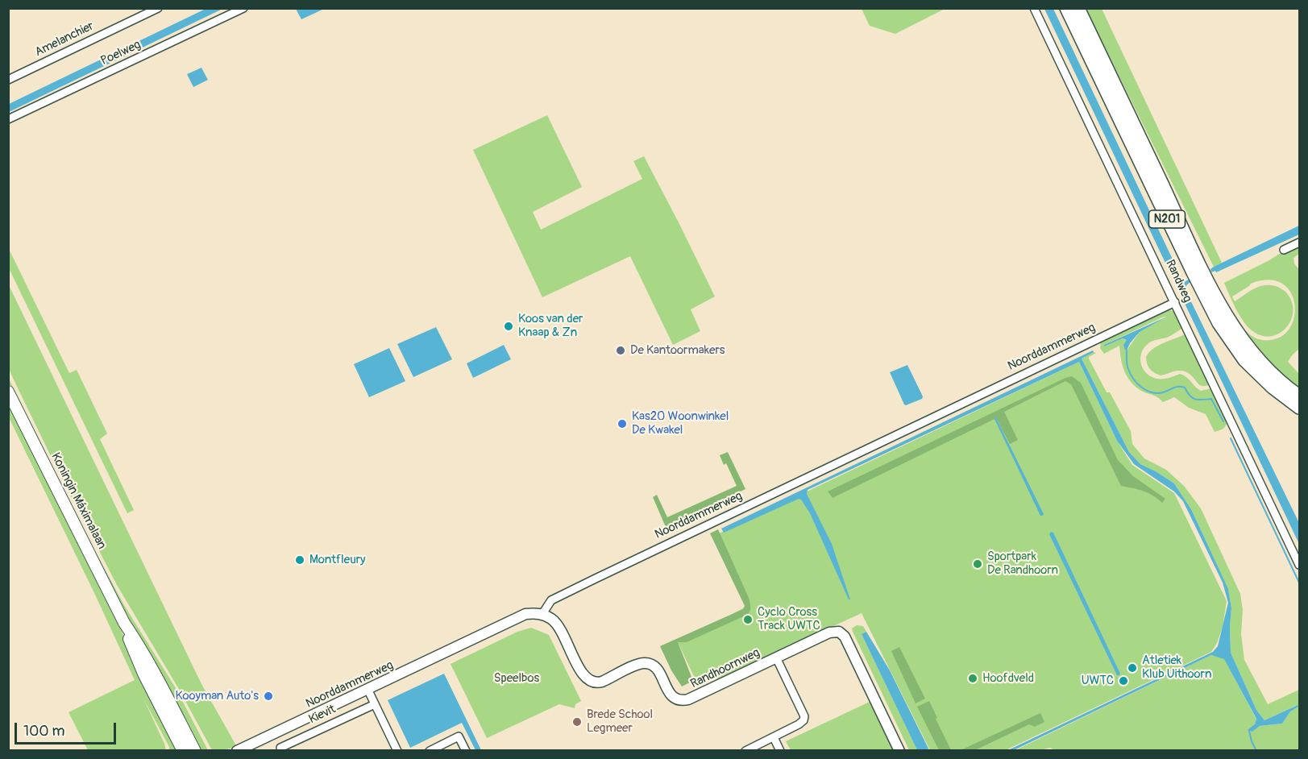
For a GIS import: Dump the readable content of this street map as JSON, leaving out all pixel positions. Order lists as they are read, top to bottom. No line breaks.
{"streets":{"highway":["N201"],"main road":["Koningin Máximalaan"],"street":["Amelanchier","Poelweg","Randweg","Noorddammerweg","Randhoornweg","Kievit"]},"crossings":[["Randweg","Noorddammerweg"],["Noorddammerweg","Randhoornweg"]],"parks":["Speelbos"],"places":["Koos van der Knaap & Zn","De Kantoormakers","Kas20 Woonwinkel De Kwakel","Montfleury","Sportpark De Randhoorn","Cyclo Cross Track UWTC","Atletiek Klub Uithoorn","Hoofdveld","UWTC","Kooyman Auto's","Brede School Legmeer"],"scale_bar":"100 m"}
